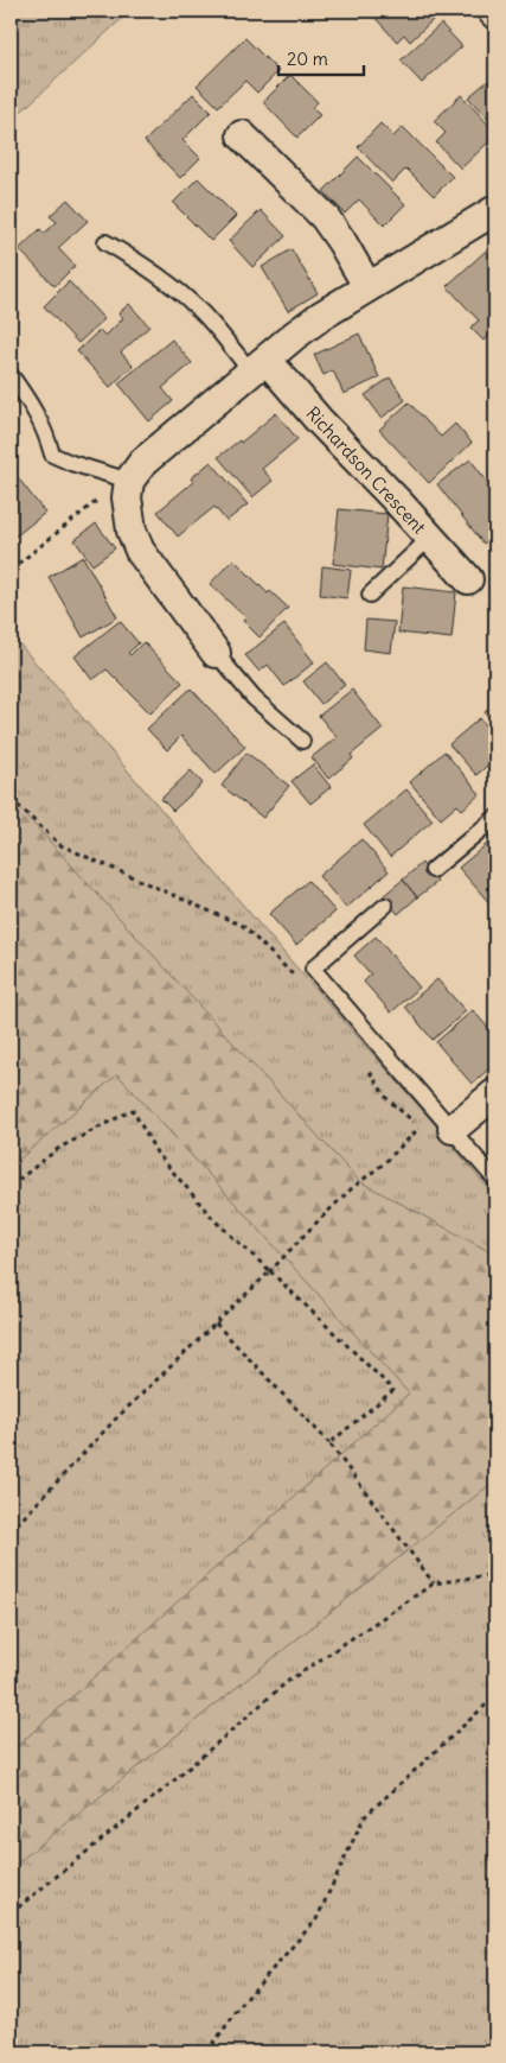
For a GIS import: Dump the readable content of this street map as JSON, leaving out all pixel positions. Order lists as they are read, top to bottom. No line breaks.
{"streets":{"street":["Richardson Crescent"]},"scale_bar":"20 m"}
